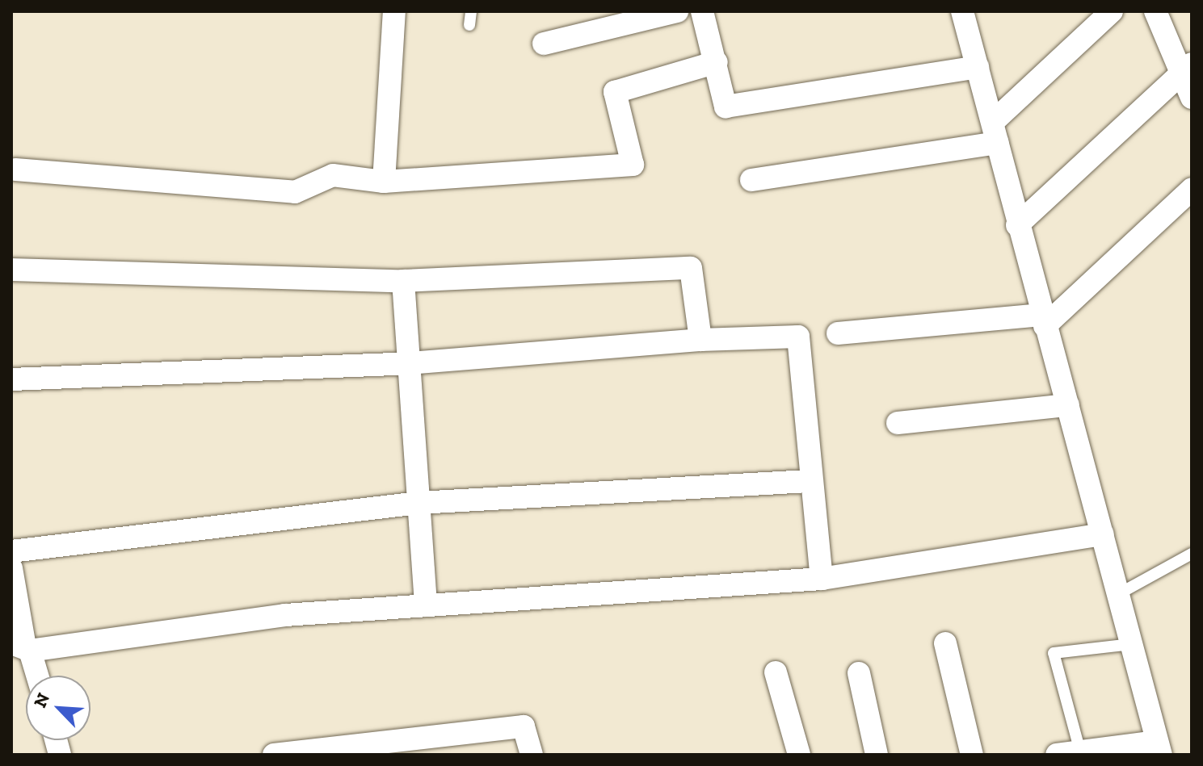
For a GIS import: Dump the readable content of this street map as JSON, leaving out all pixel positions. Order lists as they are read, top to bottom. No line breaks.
{"north":"top left"}
